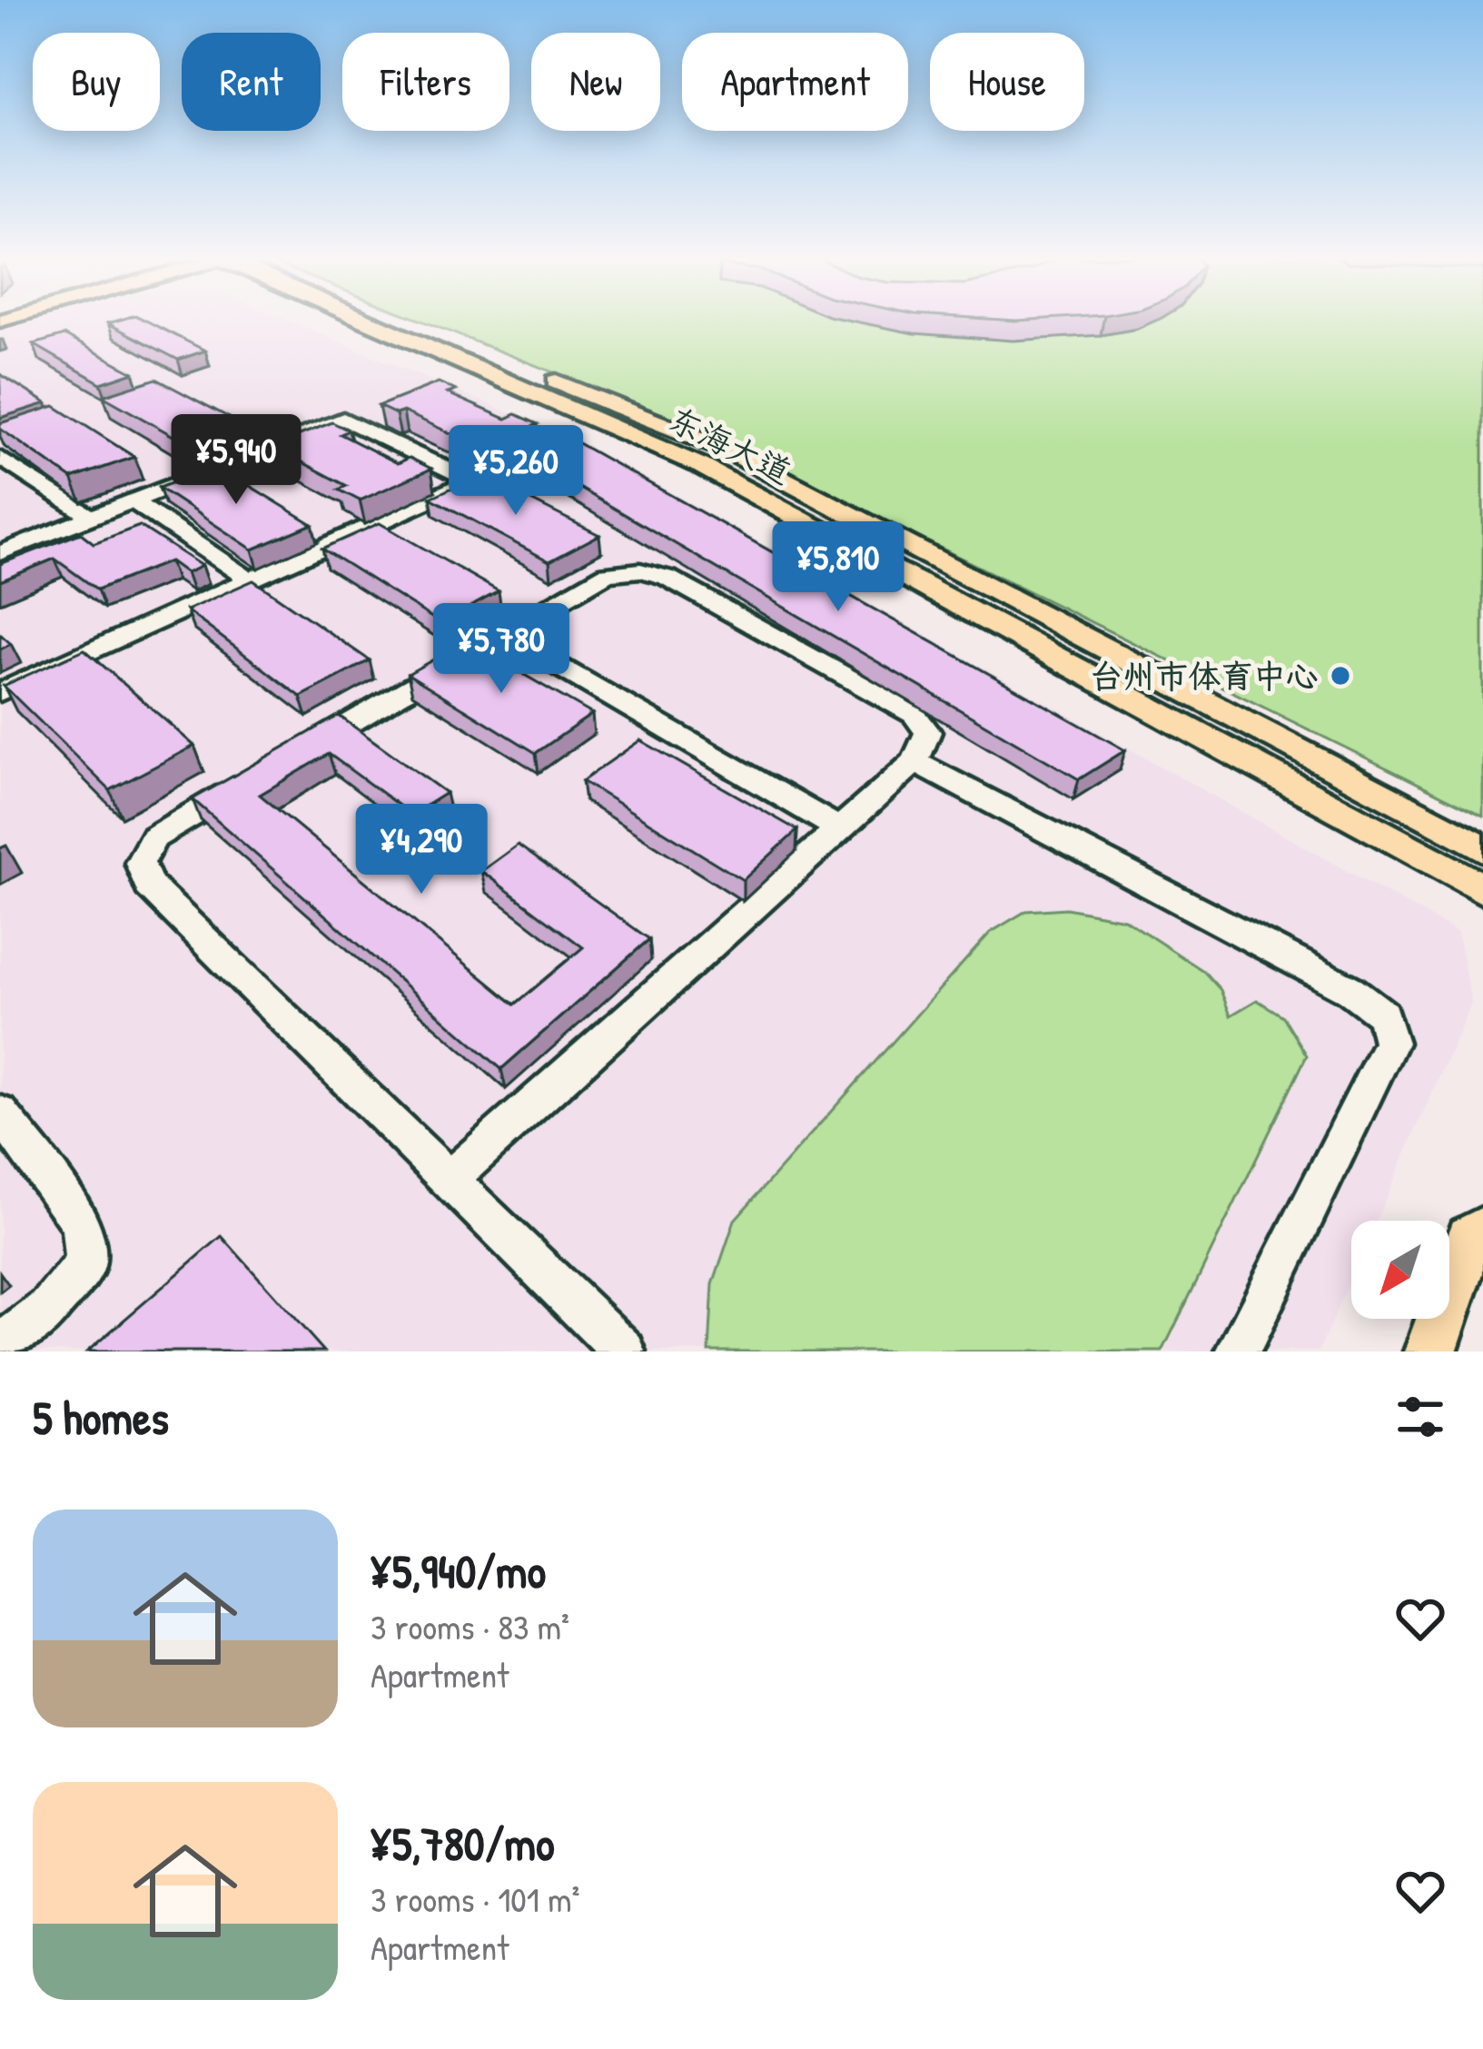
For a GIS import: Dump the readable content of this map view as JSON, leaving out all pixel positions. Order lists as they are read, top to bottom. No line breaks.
{"streets":{"main road":["东海大道"]},"places":["台州市体育中心"],"north":"bottom left","page":{"chip":["Buy","Rent","Filters","New","Apartment","House"],"price":["¥5,940","¥5,260","¥5,810","¥5,780","¥4,290"],"heading":"5 homes","list":[{"name":"¥5,940/mo","note":"3 rooms · 83 m² · Apartment"},{"name":"¥5,780/mo","note":"3 rooms · 101 m² · Apartment"}]}}
